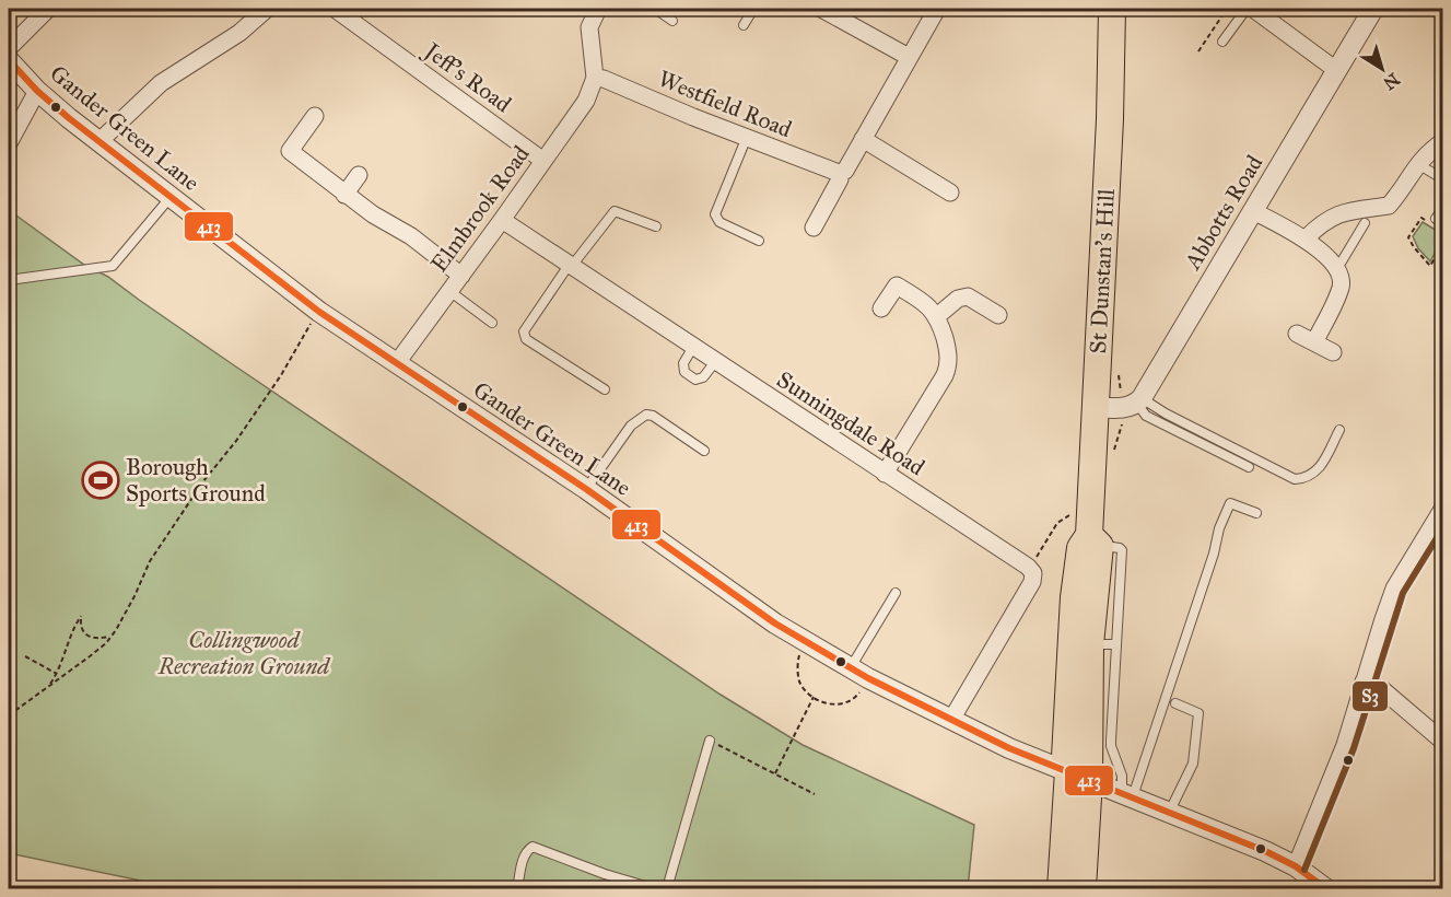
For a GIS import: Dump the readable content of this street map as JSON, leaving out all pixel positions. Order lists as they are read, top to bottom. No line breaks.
{"streets":{"highway":["St Dunstan's Hill"],"street":["Jeff's Road","Westfield Road","Gander Green Lane","Elmbrook Road","Abbotts Road","Sunningdale Road"]},"crossings":[["Jeff's Road","Elmbrook Road"],["Westfield Road","Elmbrook Road"],["Gander Green Lane","Elmbrook Road"],["Gander Green Lane","St Dunstan's Hill"],["Elmbrook Road","Sunningdale Road"]],"parks":["Collingwood Recreation Ground"],"places":{"sports":["Borough Sports Ground"]},"lines":["transit line 413","transit line S3"],"north":"bottom right"}
